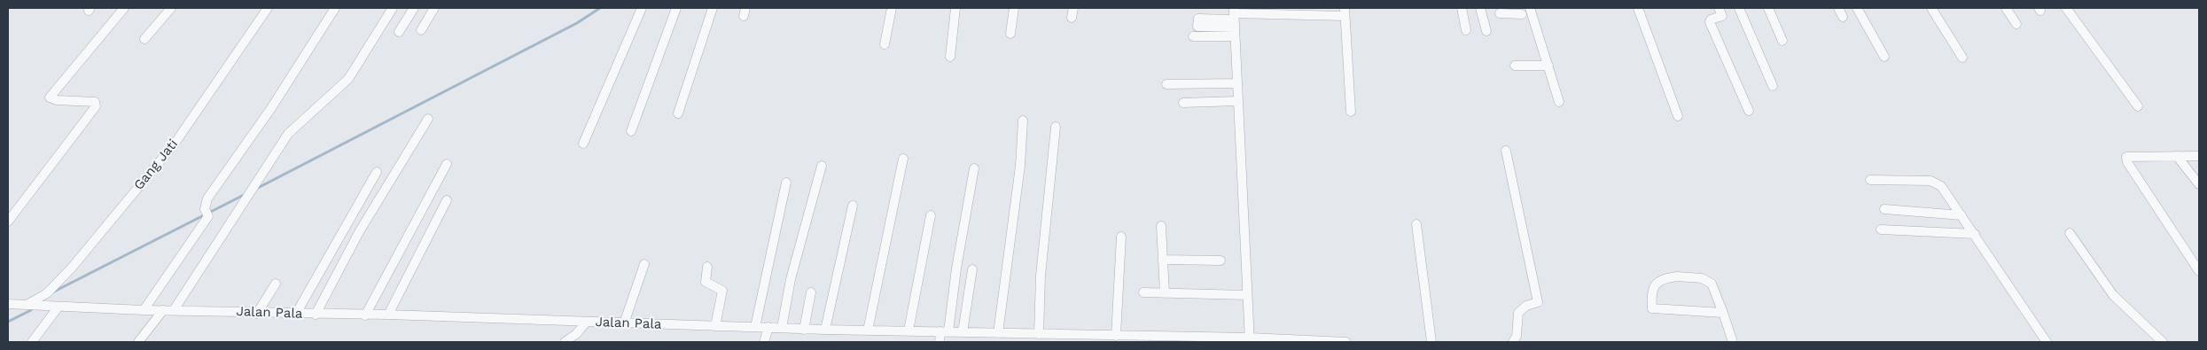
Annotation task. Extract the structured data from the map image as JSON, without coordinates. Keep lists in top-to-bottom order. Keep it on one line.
{"streets":{"street":["Gang Jati","Jalan Pala"]},"crossings":[["Gang Jati","Jalan Pala"]]}
